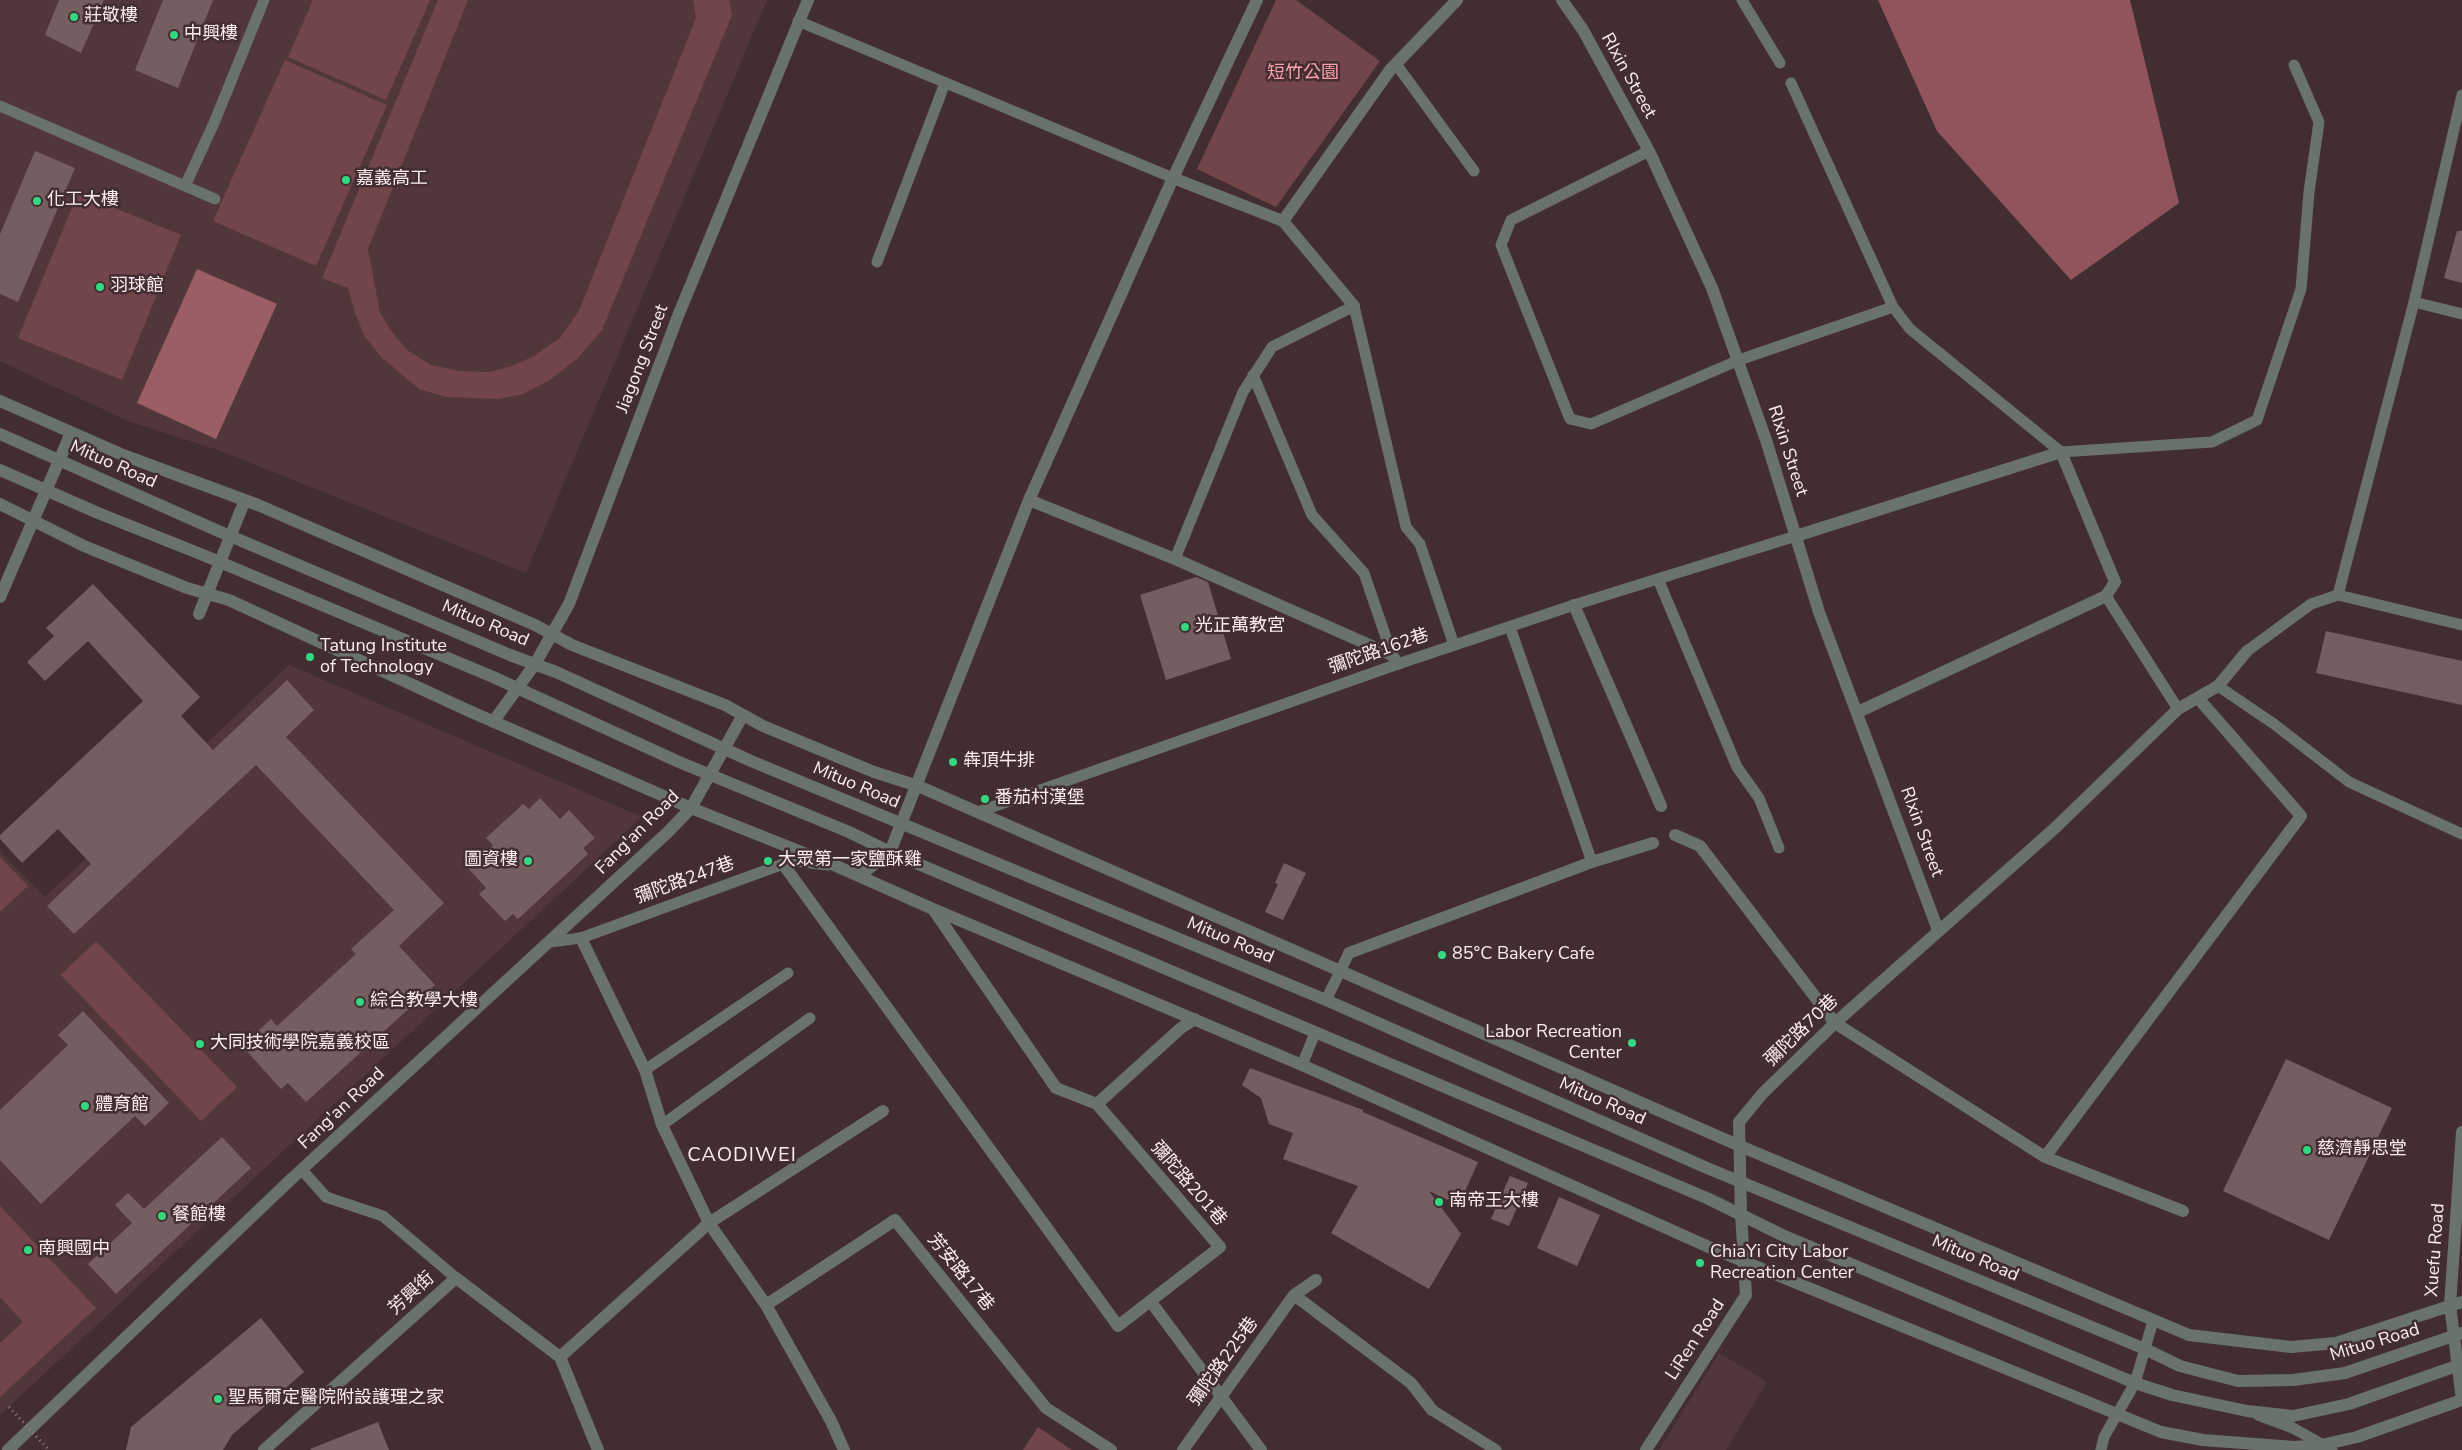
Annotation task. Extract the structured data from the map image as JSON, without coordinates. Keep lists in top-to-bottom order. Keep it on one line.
{"streets":{"street":["RIxin Street","Jiagong Street","Mituo Road","Fang'an Road","彌陀路70巷","彌陀路201巷","Xuefu Road","芳安路17巷","芳興街","LiRen Road","彌陀路225巷"],"lane":["彌陀路162巷","彌陀路247巷"]},"crossings":[["RIxin Street","彌陀路162巷"],["RIxin Street","彌陀路70巷"],["Jiagong Street","Mituo Road"],["Mituo Road","彌陀路162巷"],["Mituo Road","Fang'an Road"],["Mituo Road","彌陀路70巷"],["Mituo Road","Xuefu Road"],["Mituo Road","LiRen Road"],["Fang'an Road","彌陀路247巷"],["彌陀路70巷","LiRen Road"]],"districts":["CAODIWEI"],"parks":["短竹公園"],"places":["莊敬樓","中興樓","嘉義高工","化工大樓","羽球館","光正萬教宮","Tatung Institute of Technology","犇頂牛排","番茄村漢堡","圖資樓","大眾第一家鹽酥雞","85°C Bakery Cafe","綜合教學大樓","Labor Recreation Center","大同技術學院嘉義校區","體育館","慈濟靜思堂","南帝王大樓","餐館樓","南興國中","ChiaYi City Labor Recreation Center","聖馬爾定醫院附設護理之家"]}
